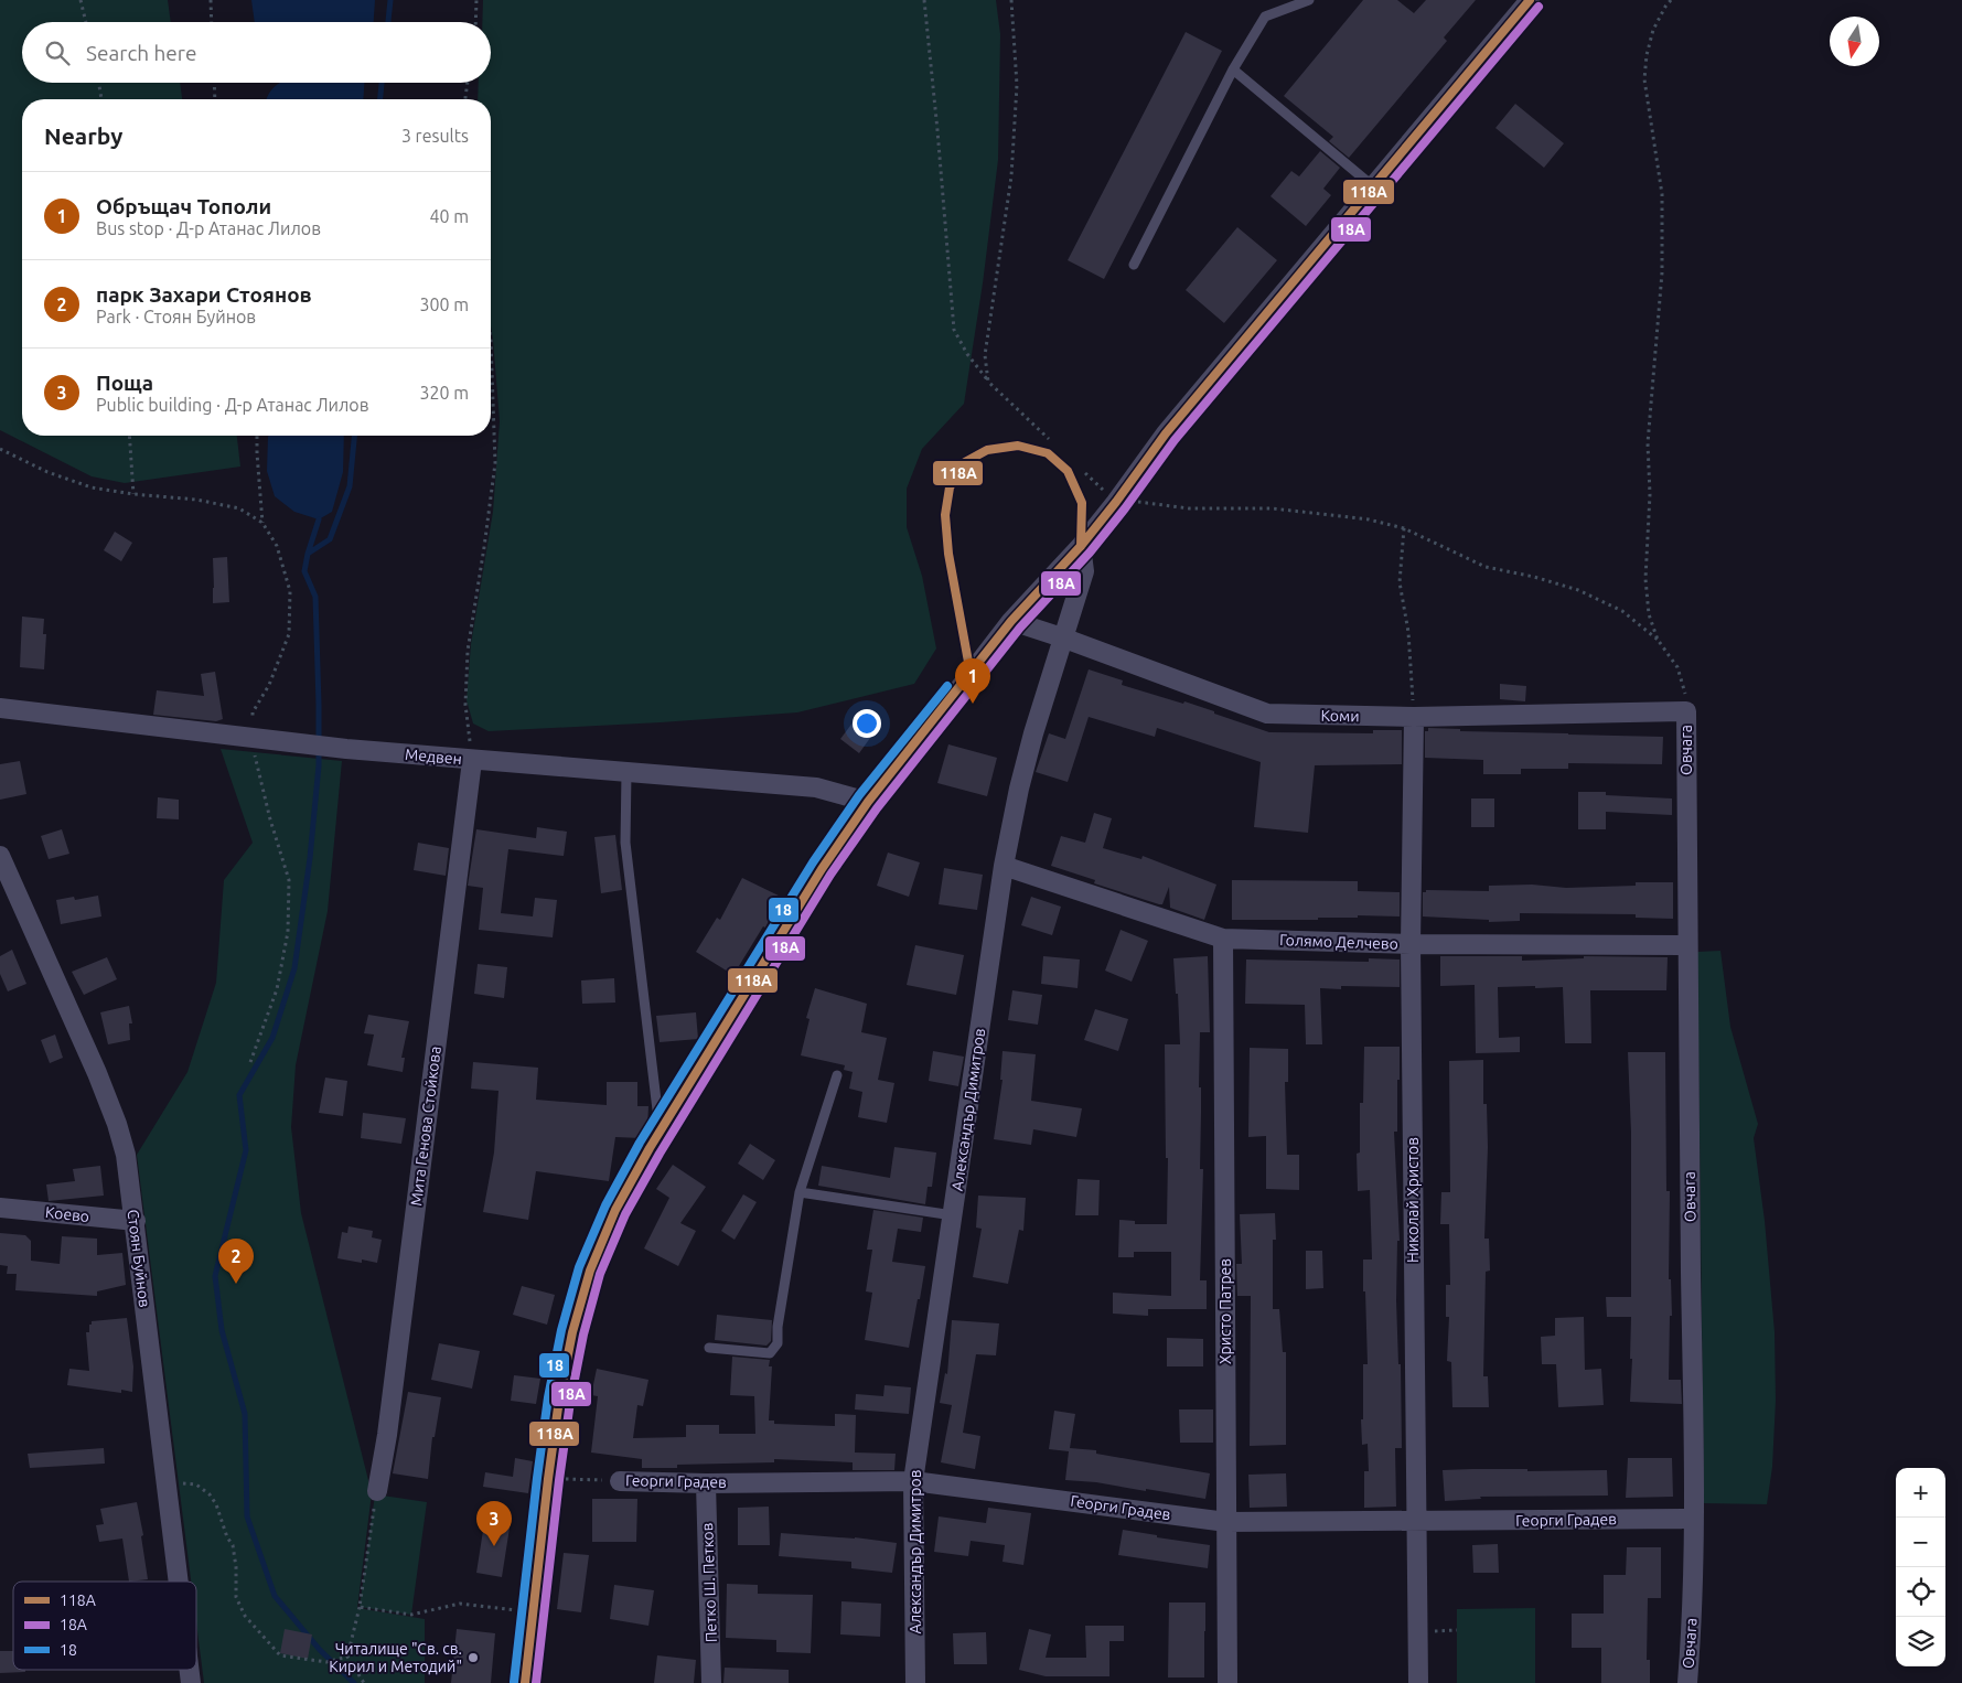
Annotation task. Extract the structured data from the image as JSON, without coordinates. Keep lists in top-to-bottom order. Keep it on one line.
{"streets":{"street":["Коми","Овчага","Медвен","Голямо Делчево","Александър Димитров","Мита Генова Стойкова","Николай Христов","Коево","Стоян Буйнов","Христо Патрев","Георги Градев","Петко Ш. Петков"]},"crossings":[["Коми","Овчага"],["Коми","Александър Димитров"],["Коми","Николай Христов"],["Овчага","Голямо Делчево"],["Овчага","Георги Градев"],["Медвен","Мита Генова Стойкова"],["Голямо Делчево","Александър Димитров"],["Голямо Делчево","Николай Христов"],["Голямо Делчево","Христо Патрев"],["Александър Димитров","Георги Градев"],["Николай Христов","Георги Градев"],["Коево","Стоян Буйнов"],["Христо Патрев","Георги Градев"],["Георги Градев","Петко Ш. Петков"]],"places":["Читалище \"Св. св. Кирил и Методий\""],"lines":["transit line 118А","transit line 18А","transit line 18"],"legend":["118А","18А","18"],"north":"bottom","page":{"search":"Search here","heading":["Nearby","3 results"],"list":[{"mark":"1","name":"Обръщач Тополи","note":"Bus stop · Д-р Атанас Лилов","value":"40 m"},{"mark":"2","name":"парк Захари Стоянов","note":"Park · Стоян Буйнов","value":"300 m"},{"mark":"3","name":"Поща","note":"Public building · Д-р Атанас Лилов","value":"320 m"}],"pins":["1","2","3"],"map_buttons":["+","−"]}}
